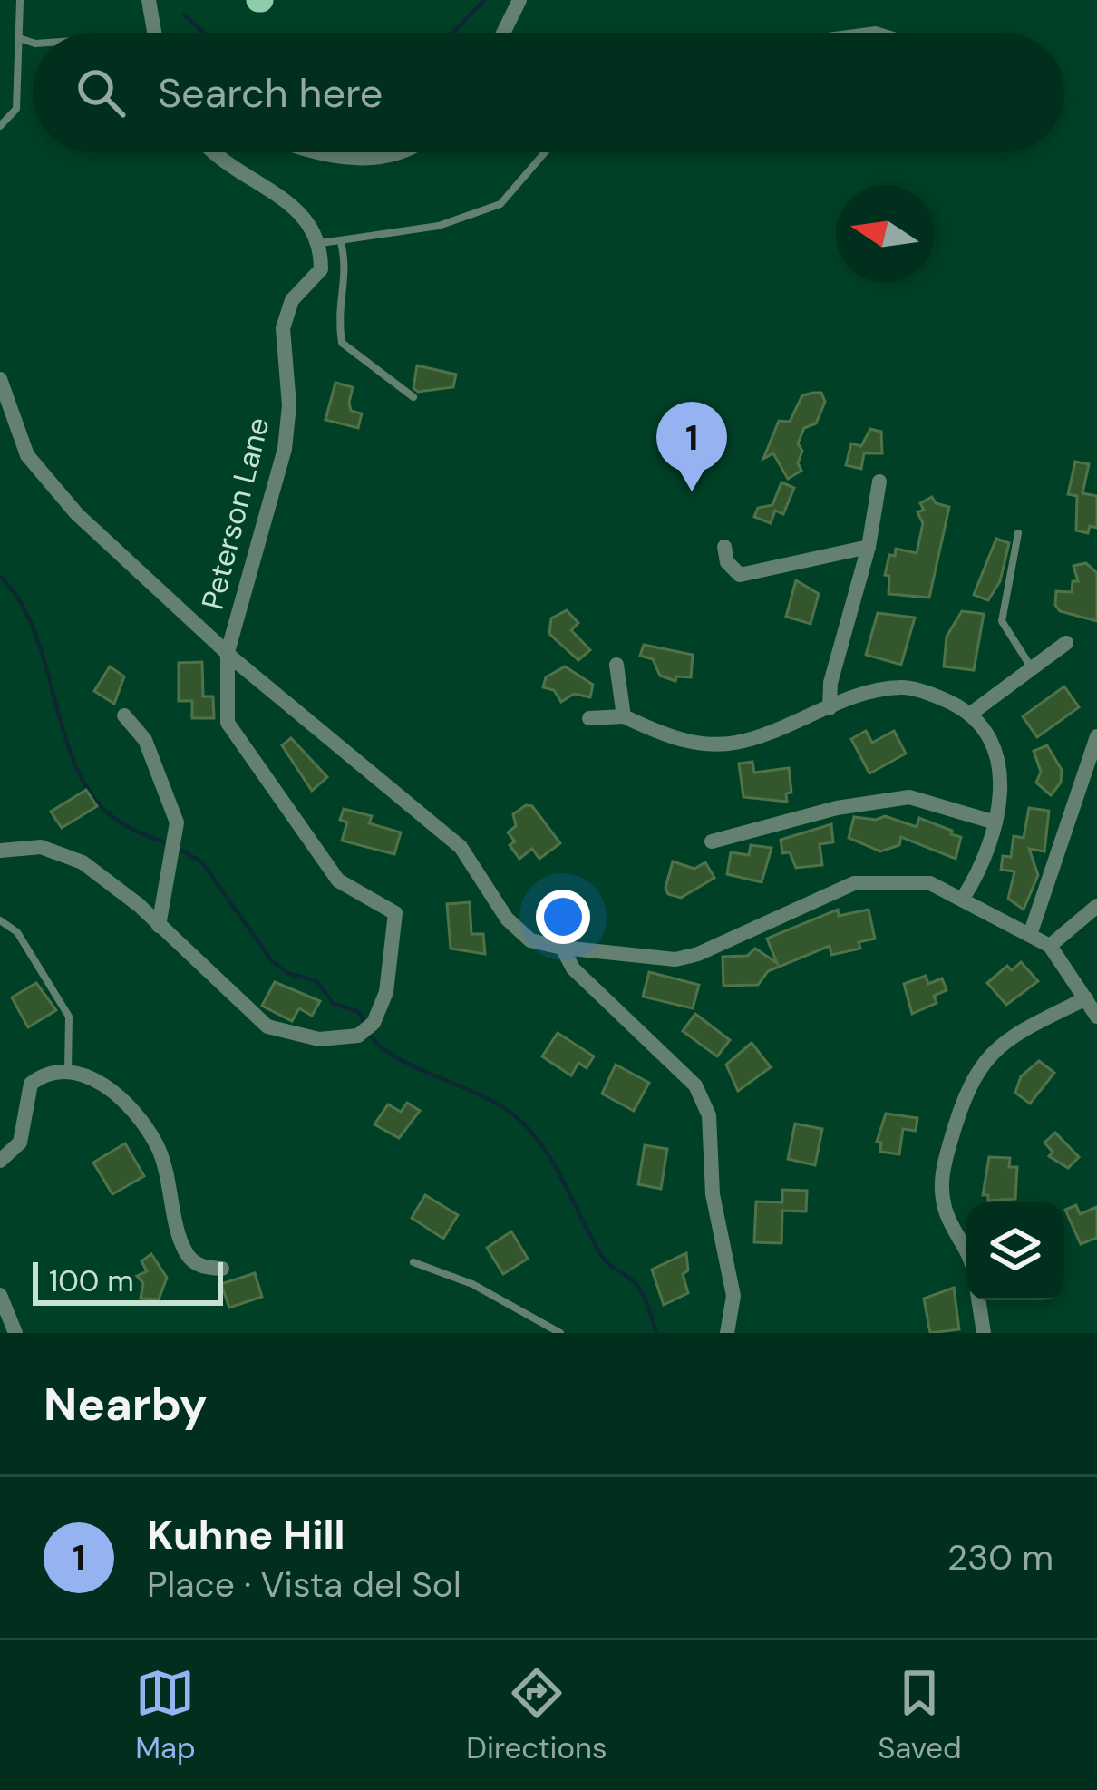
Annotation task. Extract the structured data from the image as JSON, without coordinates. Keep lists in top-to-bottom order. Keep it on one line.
{"streets":{"street":["Peterson Lane"]},"scale_bar":"100 m","north":"left","page":{"search":"Search here","pins":"1","scale":"100 m","heading":"Nearby","list":[{"mark":"1","name":"Kuhne Hill","note":"Place · Vista del Sol","value":"230 m"}],"nav":["Map","Directions","Saved"]}}
